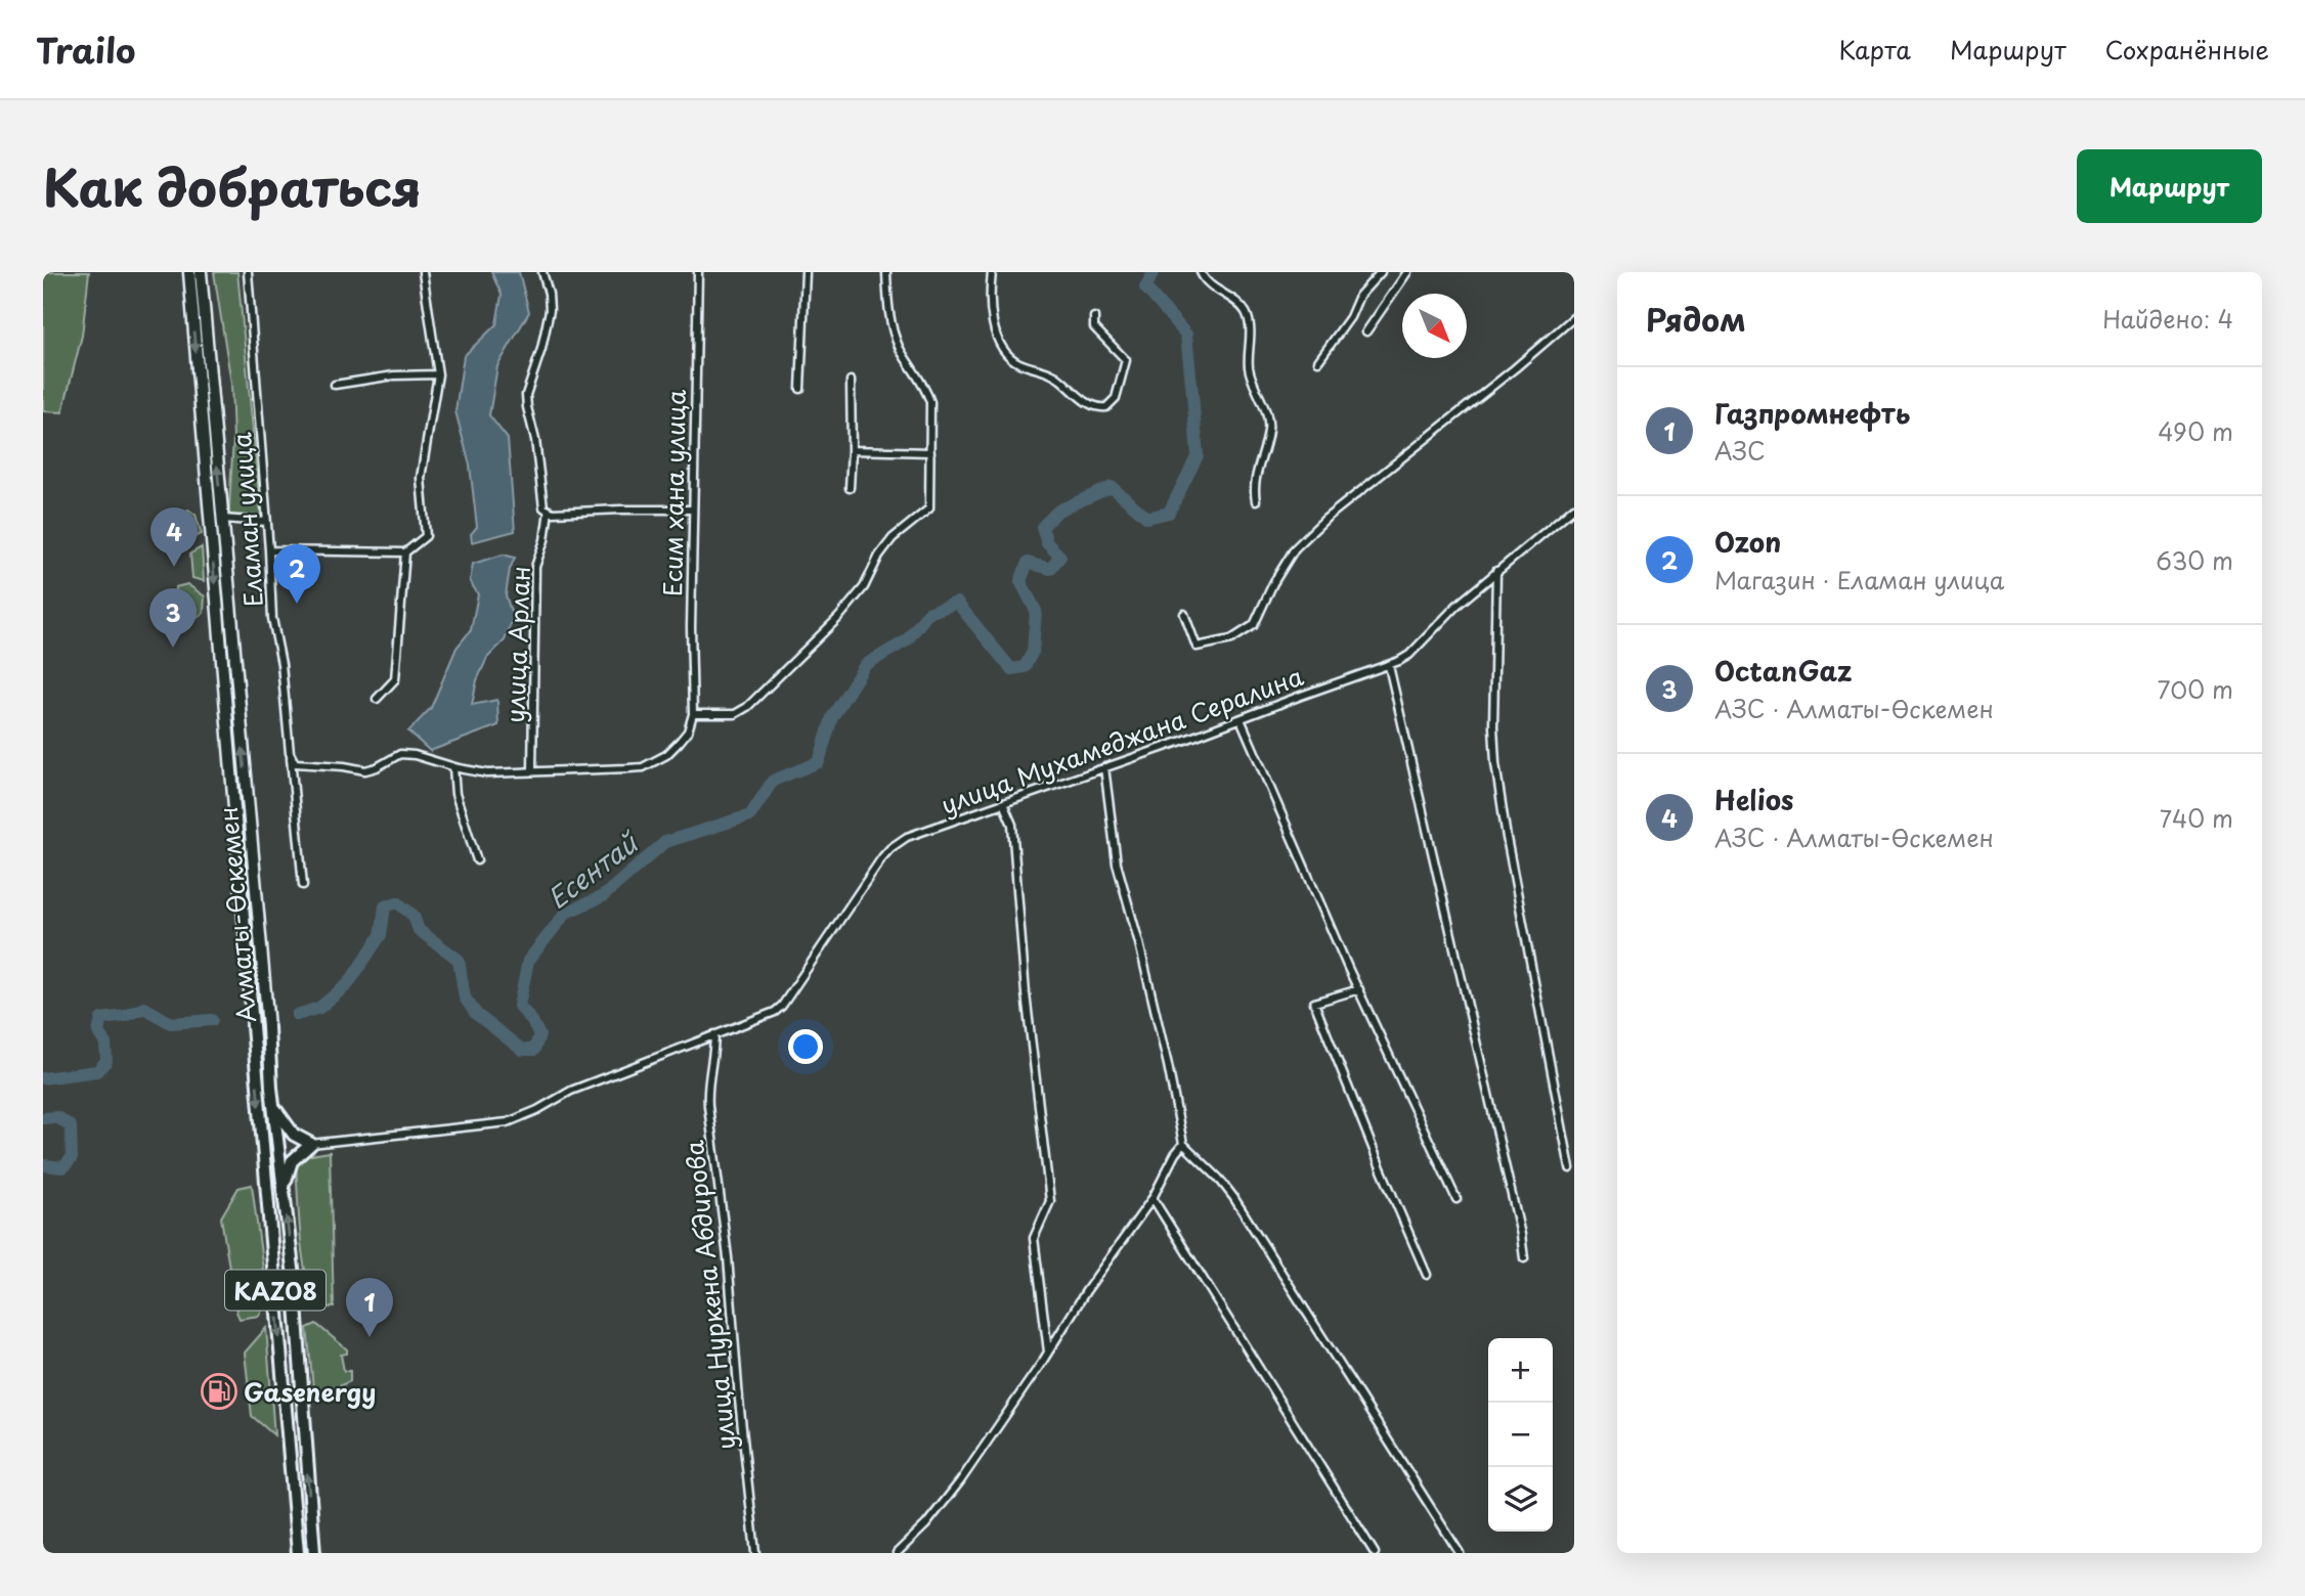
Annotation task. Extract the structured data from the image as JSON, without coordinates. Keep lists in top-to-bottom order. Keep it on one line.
{"streets":{"highway":["Алматы-Өскемен","KAZ08"],"street":["Есим хана улица","Еламан улица","улица Арлан","улица Мухамеджана Сералина","улица Нуркена Абдирова"]},"crossings":[["улица Мухамеджана Сералина","улица Нуркена Абдирова"]],"water":["Есентай"],"places":{"fuel station":["Gasenergy"]},"north":"bottom right","page":{"header":"Trailo","nav":["Карта","Маршрут","Сохранённые"],"title":"Как добраться","buttons":"Маршрут","heading":["Рядом","Найдено: 4"],"list":[{"mark":"1","name":"Газпромнефть","note":"АЗС","value":"490 m"},{"mark":"2","name":"Ozon","note":"Магазин · Еламан улица","value":"630 m"},{"mark":"3","name":"OctanGaz","note":"АЗС · Алматы-Өскемен","value":"700 m"},{"mark":"4","name":"Helios","note":"АЗС · Алматы-Өскемен","value":"740 m"}],"pins":["4","2","3","1"],"map_buttons":["+","−"]}}
